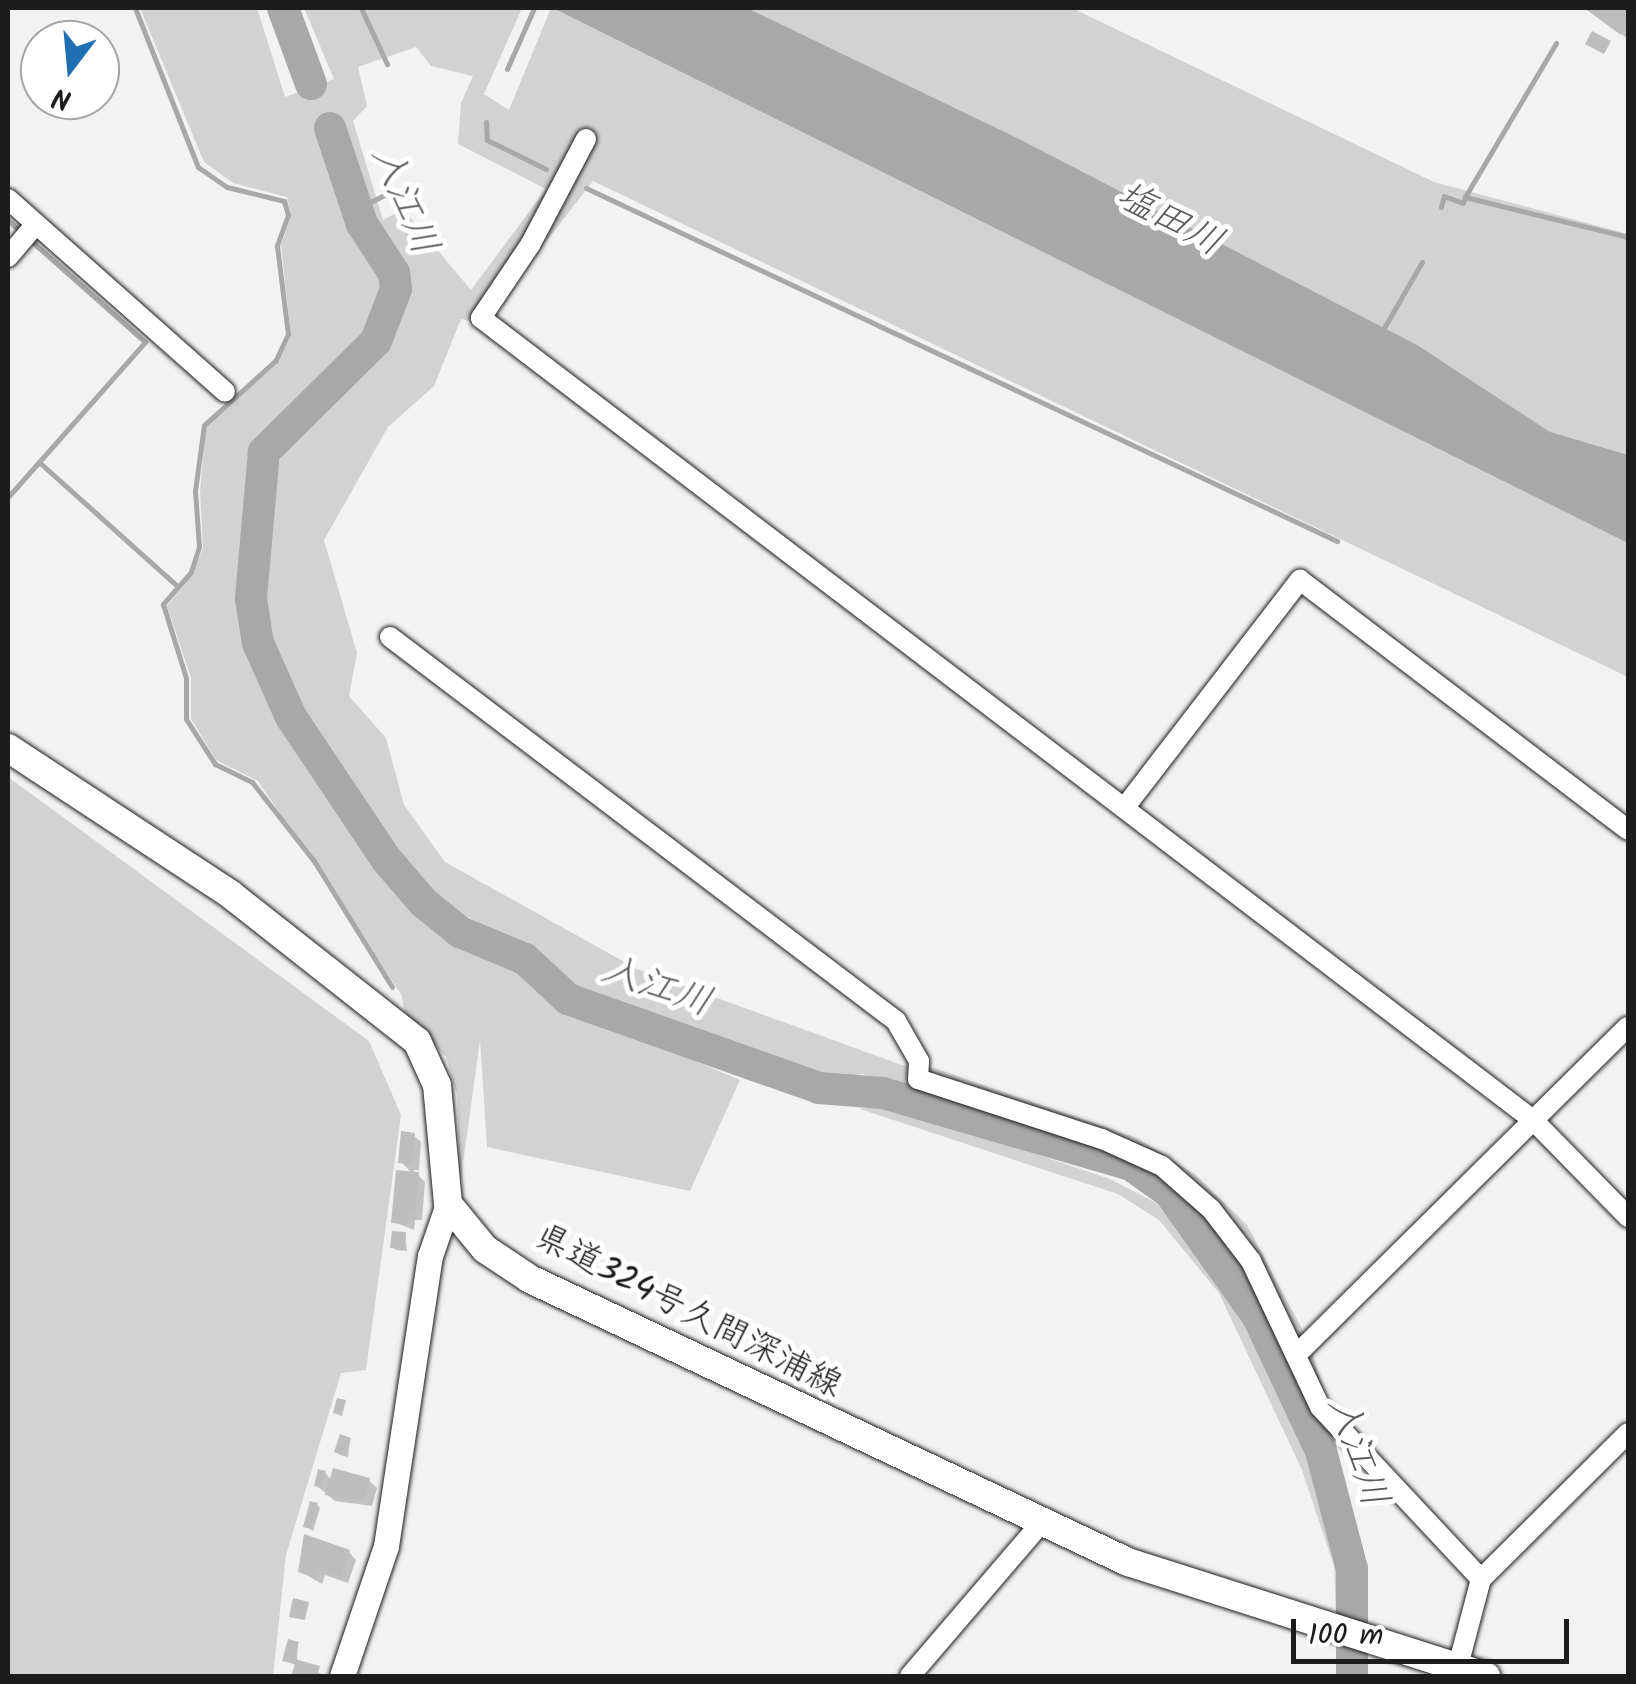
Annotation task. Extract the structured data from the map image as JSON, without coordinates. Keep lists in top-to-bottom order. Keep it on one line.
{"streets":{"main road":["県道324号久間深浦線"]},"water":["入江川","塩田川"],"scale_bar":"100 m","north":"bottom"}
